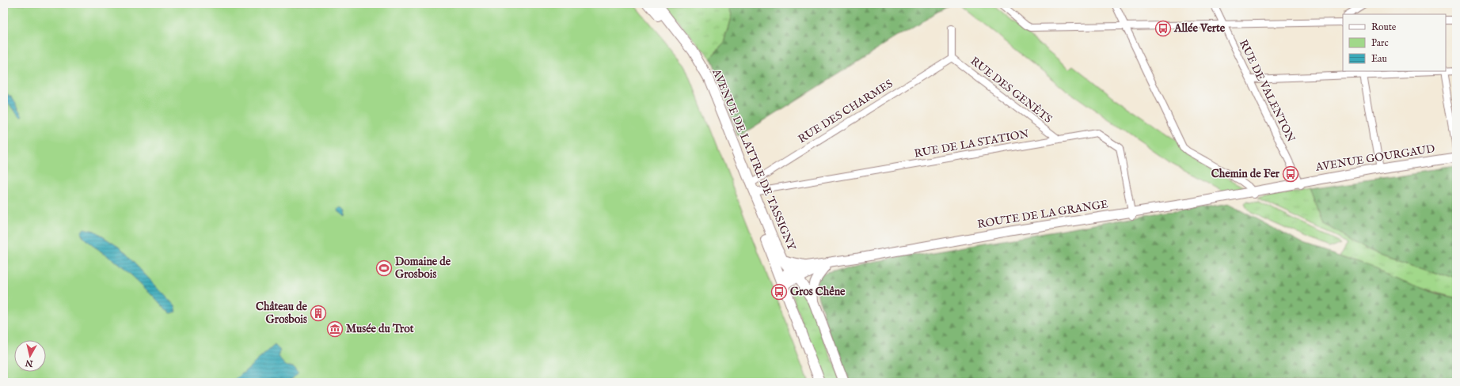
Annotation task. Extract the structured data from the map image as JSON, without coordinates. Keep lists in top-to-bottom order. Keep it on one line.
{"streets":{"main road":["AVENUE GOURGAUD","AVENUE DE LATTRE DE TASSIGNY","ROUTE DE LA GRANGE"],"street":["RUE DES GENÊTS","RUE DE VALENTON","RUE DES CHARMES","RUE DE LA STATION"]},"crossings":[["RUE DES GENÊTS","RUE DES CHARMES"],["RUE DES GENÊTS","RUE DE LA STATION"],["RUE DE VALENTON","AVENUE GOURGAUD"],["RUE DE VALENTON","ROUTE DE LA GRANGE"],["RUE DES CHARMES","RUE DE LA STATION"],["RUE DES CHARMES","AVENUE DE LATTRE DE TASSIGNY"],["RUE DE LA STATION","AVENUE DE LATTRE DE TASSIGNY"],["RUE DE LA STATION","ROUTE DE LA GRANGE"],["AVENUE GOURGAUD","ROUTE DE LA GRANGE"],["AVENUE DE LATTRE DE TASSIGNY","ROUTE DE LA GRANGE"]],"places":{"bus stop":["Allée Verte","Chemin de Fer","Gros Chêne"],"sports":["Domaine de Grosbois"],"building":["Château de Grosbois"],"museum":["Musée du Trot"]},"legend":["Route","Parc","Eau"],"north":"bottom"}
